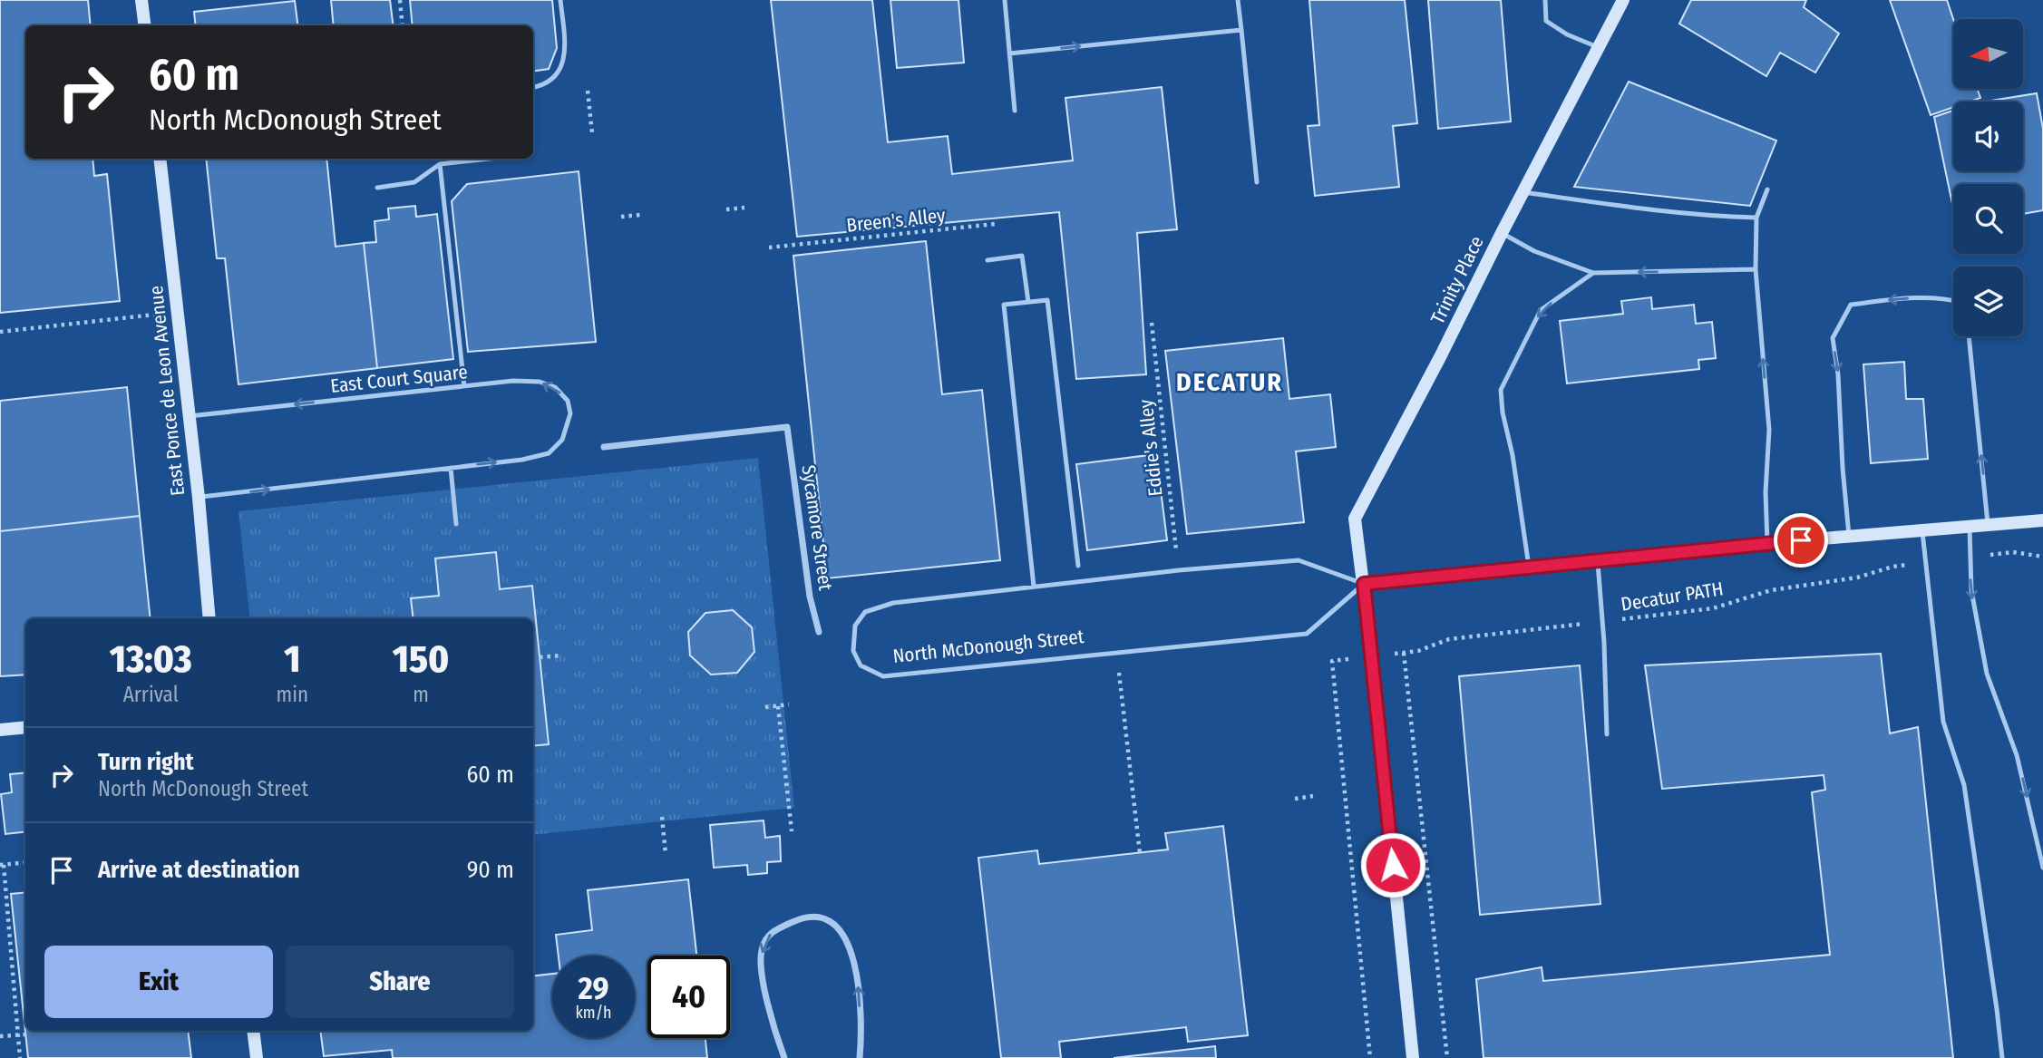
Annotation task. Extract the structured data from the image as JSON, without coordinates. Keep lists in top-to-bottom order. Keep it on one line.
{"streets":{"street":["Trinity Place","East Ponce de Leon Avenue","Sycamore Street","North McDonough Street"],"lane":["East Court Square"],"path":["Breen's Alley","Eddie's Alley","Decatur PATH"]},"crossings":[["Trinity Place","North McDonough Street"],["East Court Square","East Ponce de Leon Avenue"],["Eddie's Alley","North McDonough Street"]],"districts":["DECATUR"],"north":"left","page":{"turn":["60 m","North McDonough Street"],"eta":["13:03","Arrival","1","min","150","m"],"list":[{"name":"Turn right","note":"North McDonough Street","value":"60 m"},{"name":"Arrive at destination","value":"90 m"}],"buttons":["Exit","Share"],"speed":"29 km/h","limit":"40"}}
